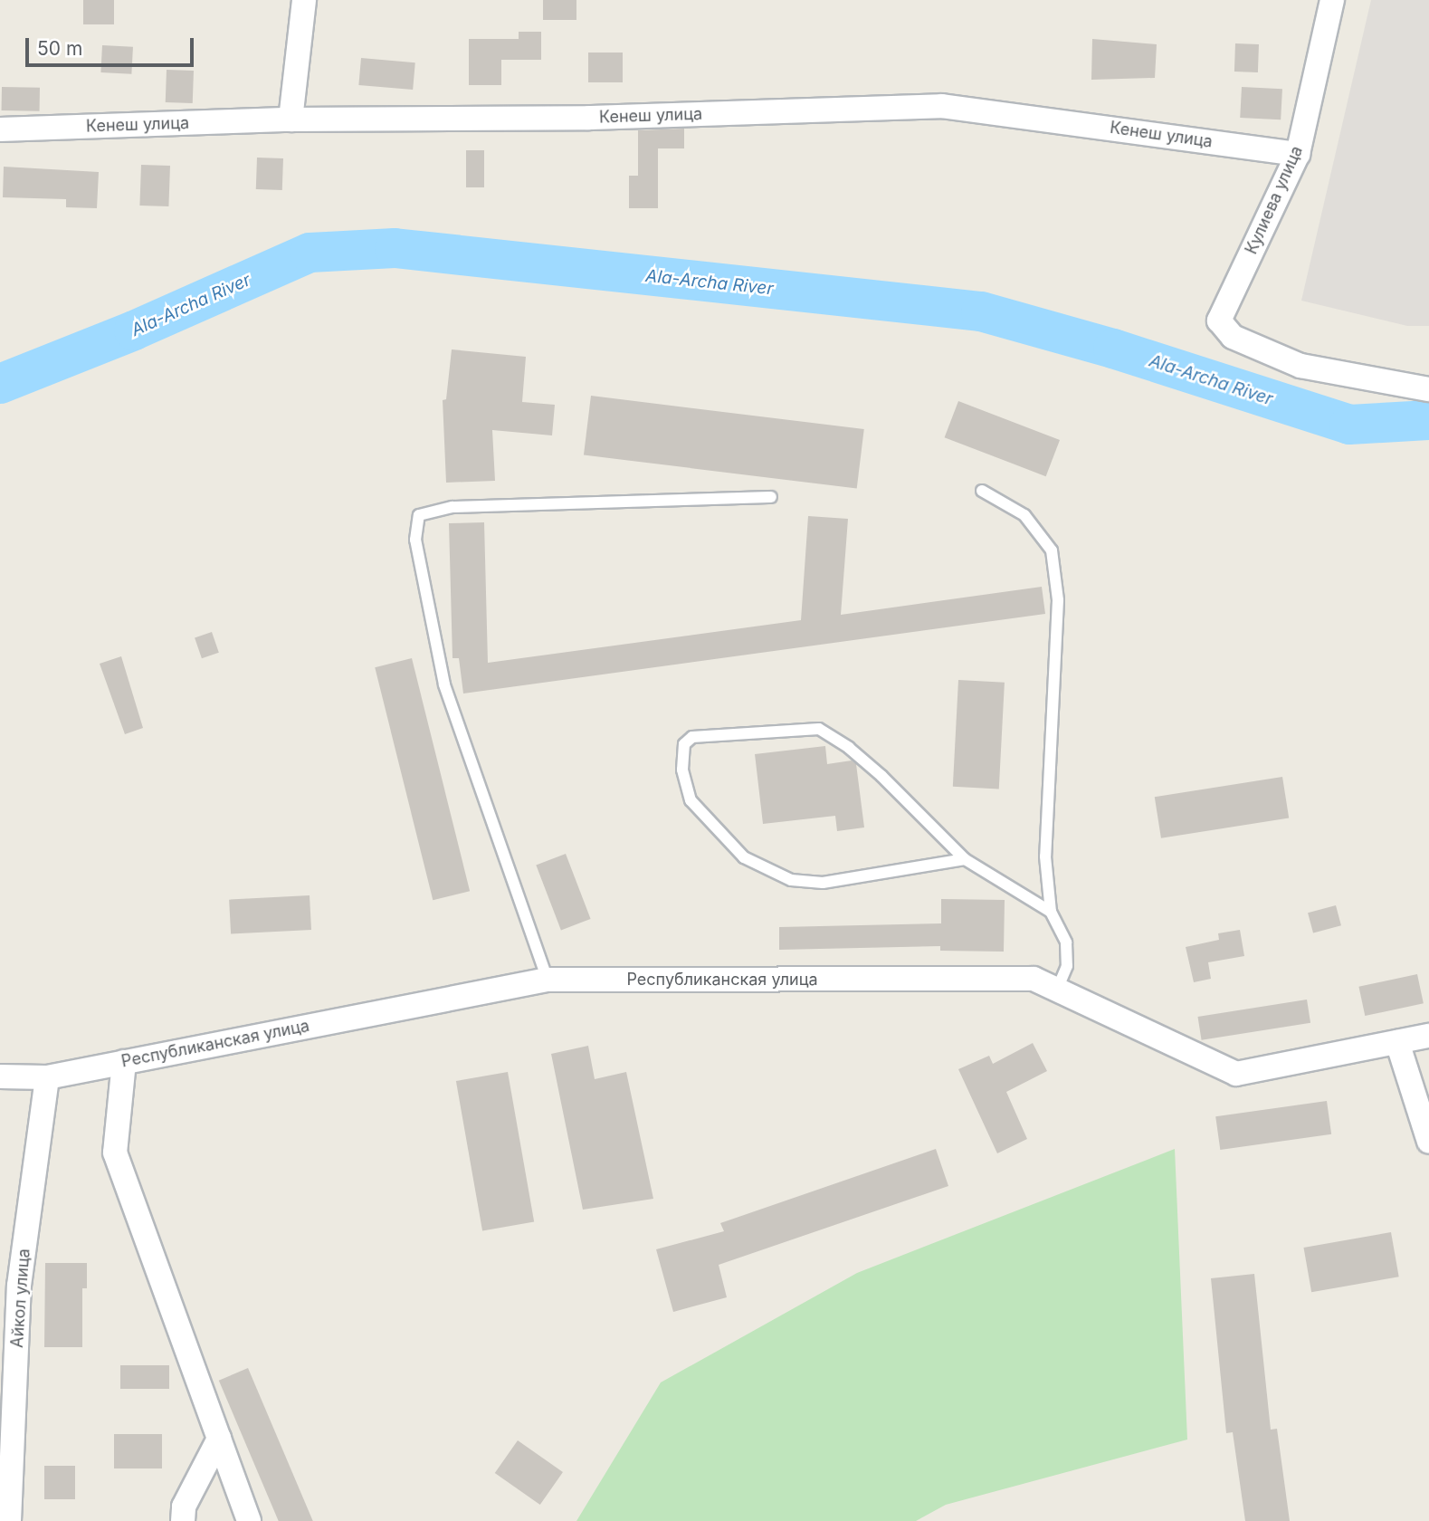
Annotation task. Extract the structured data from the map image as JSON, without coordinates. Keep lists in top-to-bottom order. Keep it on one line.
{"streets":{"street":["Кенеш улица","Кулиева улица","Республиканская улица","Айкол улица"]},"crossings":[["Кенеш улица","Кулиева улица"],["Республиканская улица","Айкол улица"]],"water":["Ala-Archa River"],"scale_bar":"50 m"}
